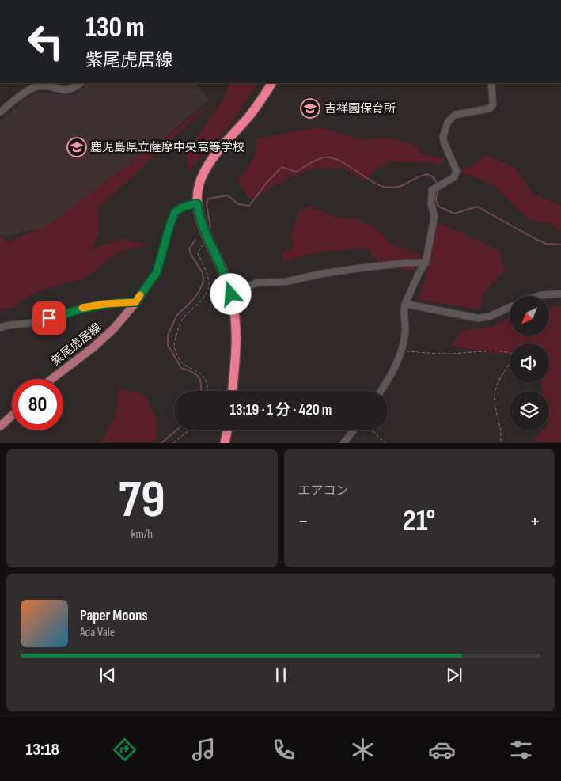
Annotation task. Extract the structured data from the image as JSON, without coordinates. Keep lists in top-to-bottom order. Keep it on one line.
{"streets":{"main road":["紫尾虎居線"]},"places":{"school or university":["吉祥園保育所","鹿児島県立薩摩中央高等学校"]},"north":"bottom left","page":{"turn":["130 m","紫尾虎居線"],"limit":"80","trip":"13:19 · 1 分 · 420 m","tile":[["79","km/h"],"エアコン"],"heat":["−","21°","+"],"song":["Paper Moons","Ada Vale"],"tabs":"13:18"}}
